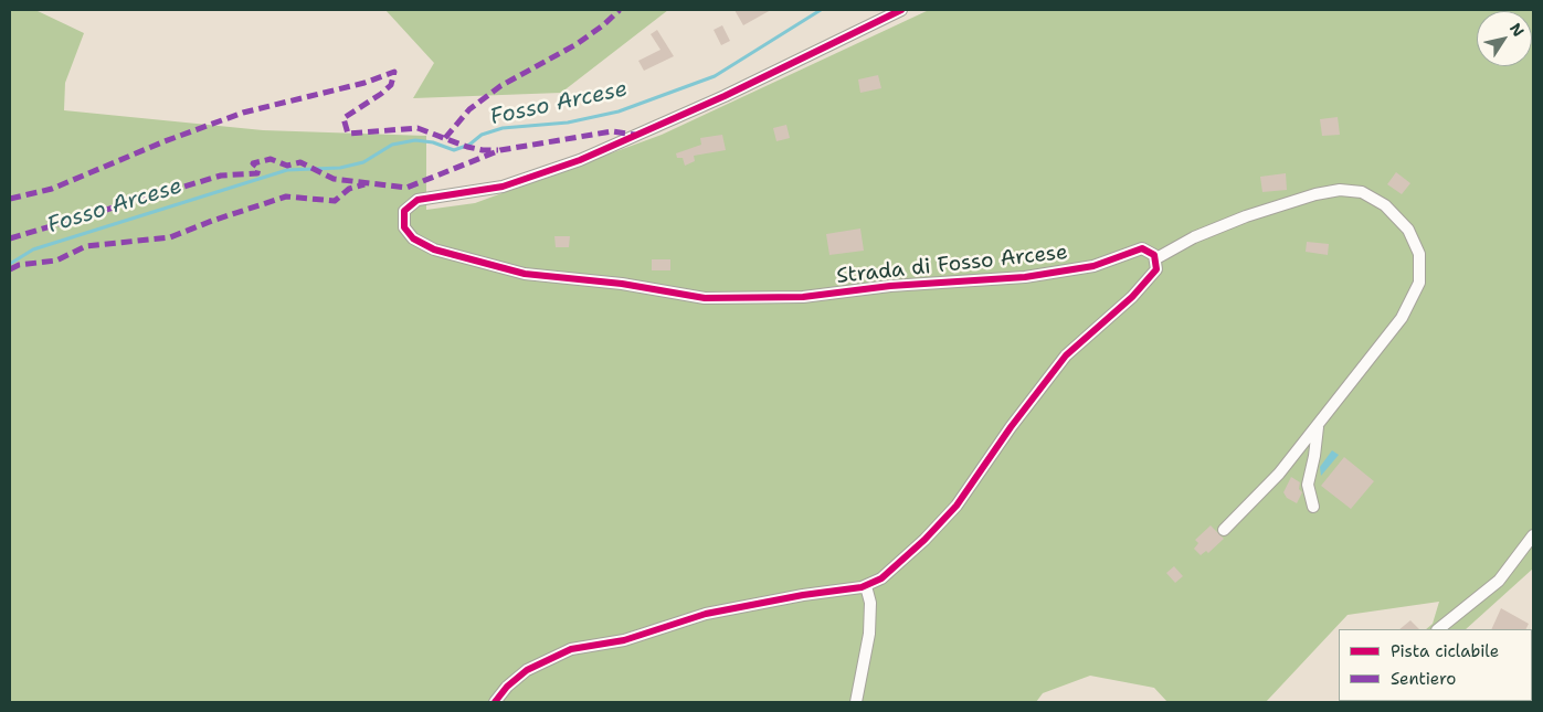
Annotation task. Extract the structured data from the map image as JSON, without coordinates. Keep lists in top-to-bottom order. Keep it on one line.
{"streets":{"street":["Strada di Fosso Arcese"]},"water":["Fosso Arcese"],"legend":["Pista ciclabile","Sentiero"],"north":"top right"}
